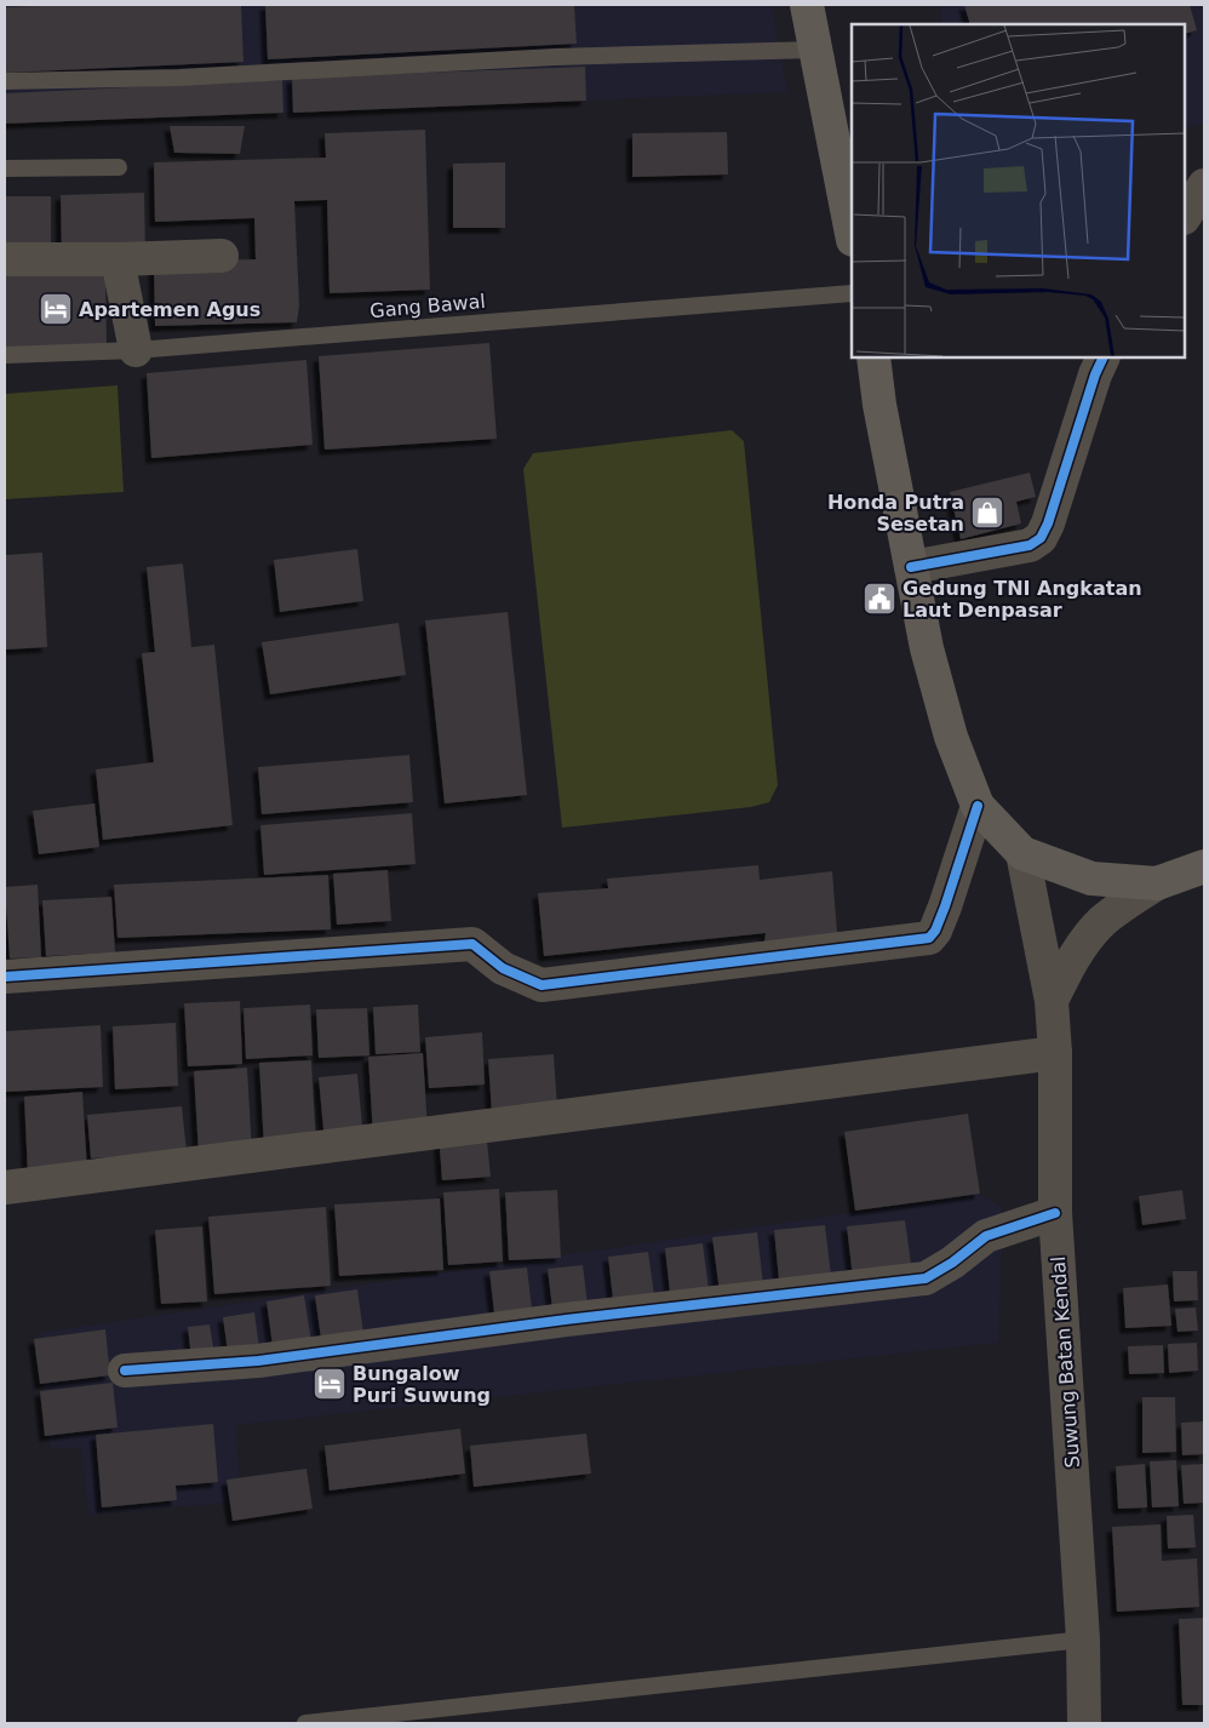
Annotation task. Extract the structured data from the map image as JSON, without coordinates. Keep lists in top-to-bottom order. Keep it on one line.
{"streets":{"street":["Suwung Batan Kendal"],"lane":["Gang Bawal"]},"places":{"hotel":["Apartemen Agus","Bungalow Puri Suwung"],"shop":["Honda Putra Sesetan"],"public building":["Gedung TNI Angkatan Laut Denpasar"]}}
